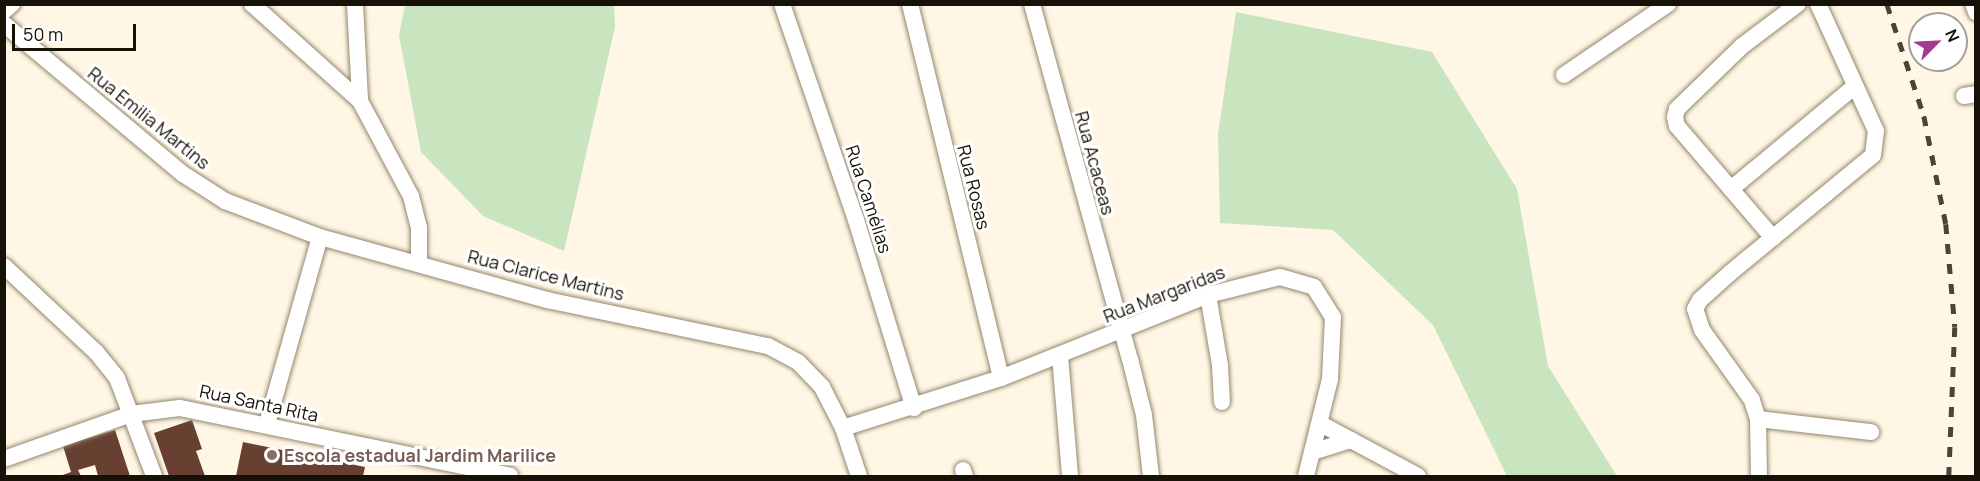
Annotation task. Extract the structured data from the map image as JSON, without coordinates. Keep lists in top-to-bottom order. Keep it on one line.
{"streets":{"street":["Rua Emilia Martins","Rua Acaceas","Rua Rosas","Rua Camélias","Rua Clarice Martins","Rua Margaridas","Rua Santa Rita"]},"crossings":[["Rua Emilia Martins","Rua Clarice Martins"],["Rua Acaceas","Rua Margaridas"],["Rua Rosas","Rua Margaridas"],["Rua Camélias","Rua Margaridas"],["Rua Clarice Martins","Rua Margaridas"]],"places":["Escola estadual Jardim Marilice"],"scale_bar":"50 m","north":"top right"}
